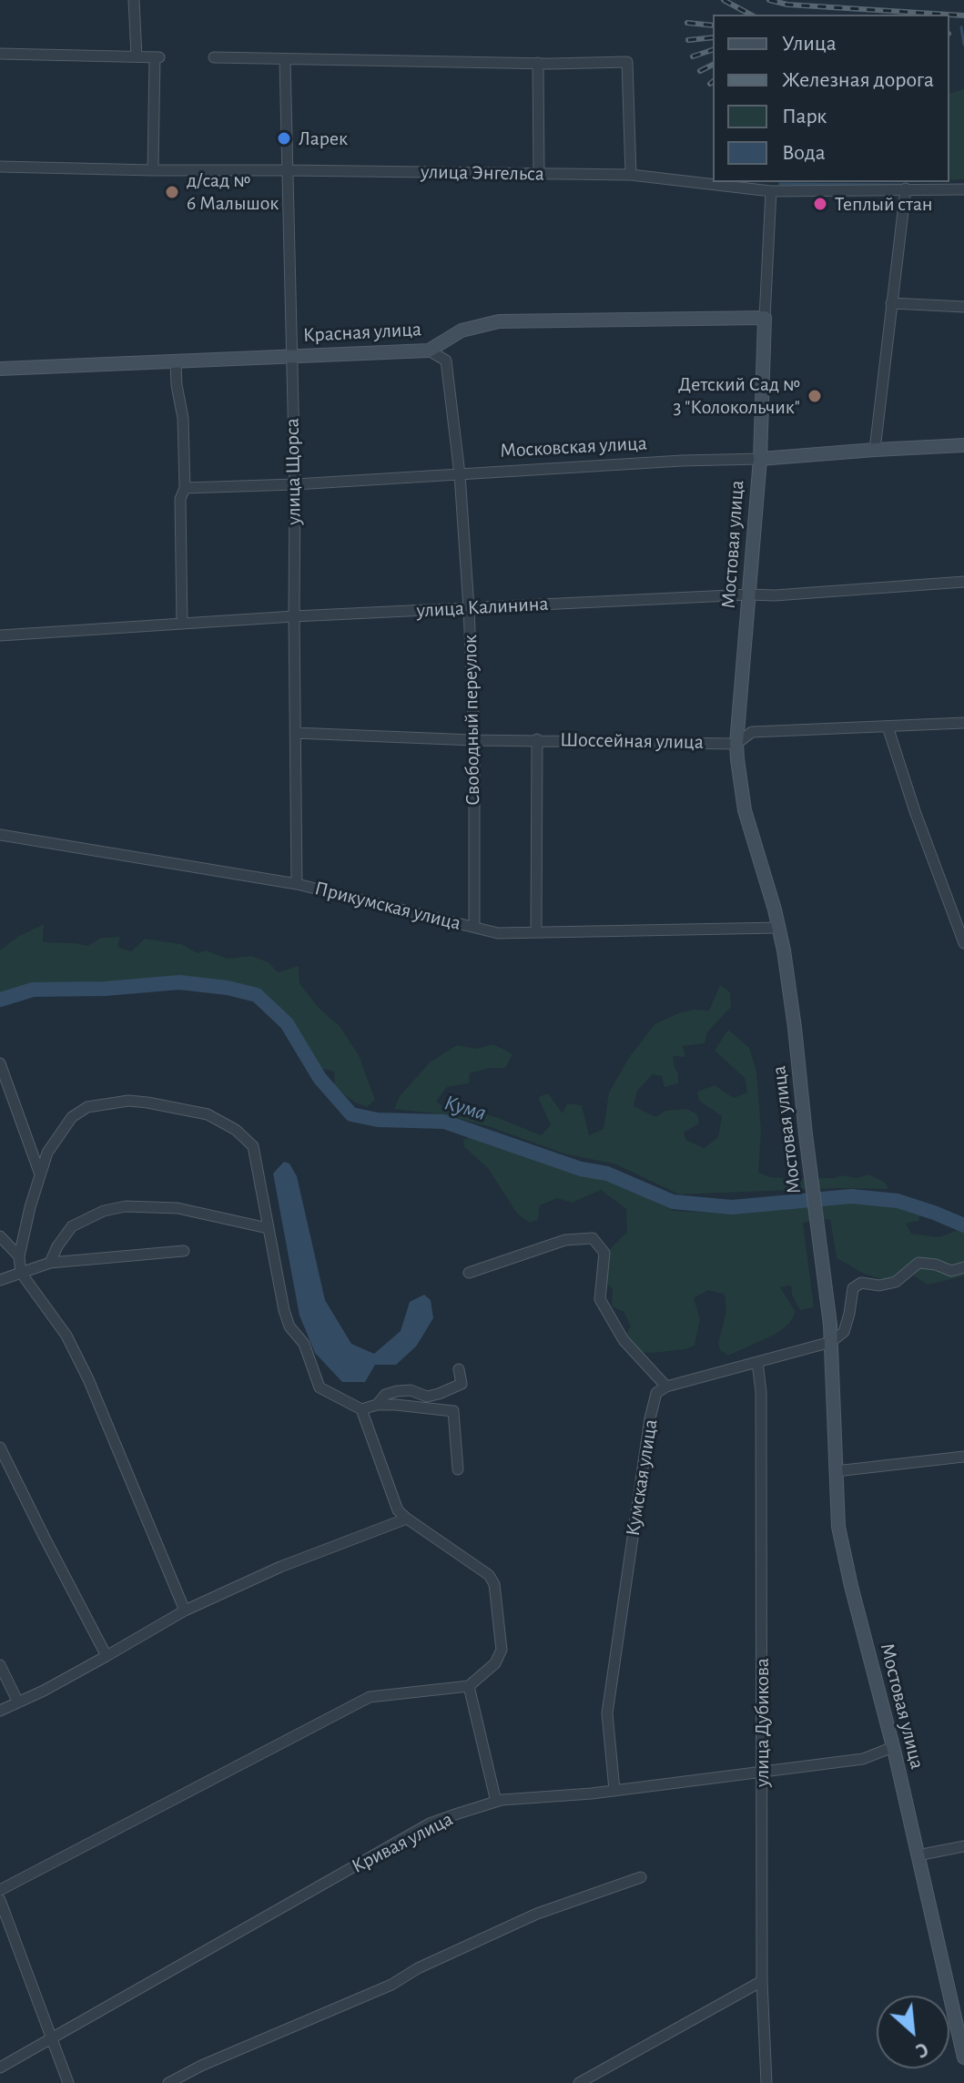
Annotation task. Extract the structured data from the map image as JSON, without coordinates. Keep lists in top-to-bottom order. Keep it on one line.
{"streets":{"main road":["Красная улица","Московская улица","Мостовая улица"],"street":["улица Энгельса","улица Щорса","улица Калинина","Свободный переулок","Шоссейная улица","Прикумская улица","Кумская улица","улица Дубикова","Кривая улица"]},"crossings":[["улица Энгельса","улица Щорса"],["улица Энгельса","Мостовая улица"],["Красная улица","улица Щорса"],["Красная улица","Мостовая улица"],["Красная улица","Свободный переулок"],["Московская улица","улица Щорса"],["Московская улица","Мостовая улица"],["Московская улица","Свободный переулок"],["улица Щорса","улица Калинина"],["улица Щорса","Шоссейная улица"],["улица Щорса","Прикумская улица"],["Мостовая улица","улица Калинина"],["Мостовая улица","Шоссейная улица"],["Мостовая улица","Прикумская улица"],["Мостовая улица","Кривая улица"],["улица Калинина","Свободный переулок"],["Свободный переулок","Шоссейная улица"],["Свободный переулок","Прикумская улица"],["Кумская улица","Кривая улица"],["улица Дубикова","Кривая улица"]],"water":["Кума"],"places":["Ларек","д/сад № 6 Малышок","Теплый стан","Детский Сад № 3 \"Колокольчик\""],"legend":["Улица","Железная дорога","Парк","Вода"],"north":"bottom right"}
